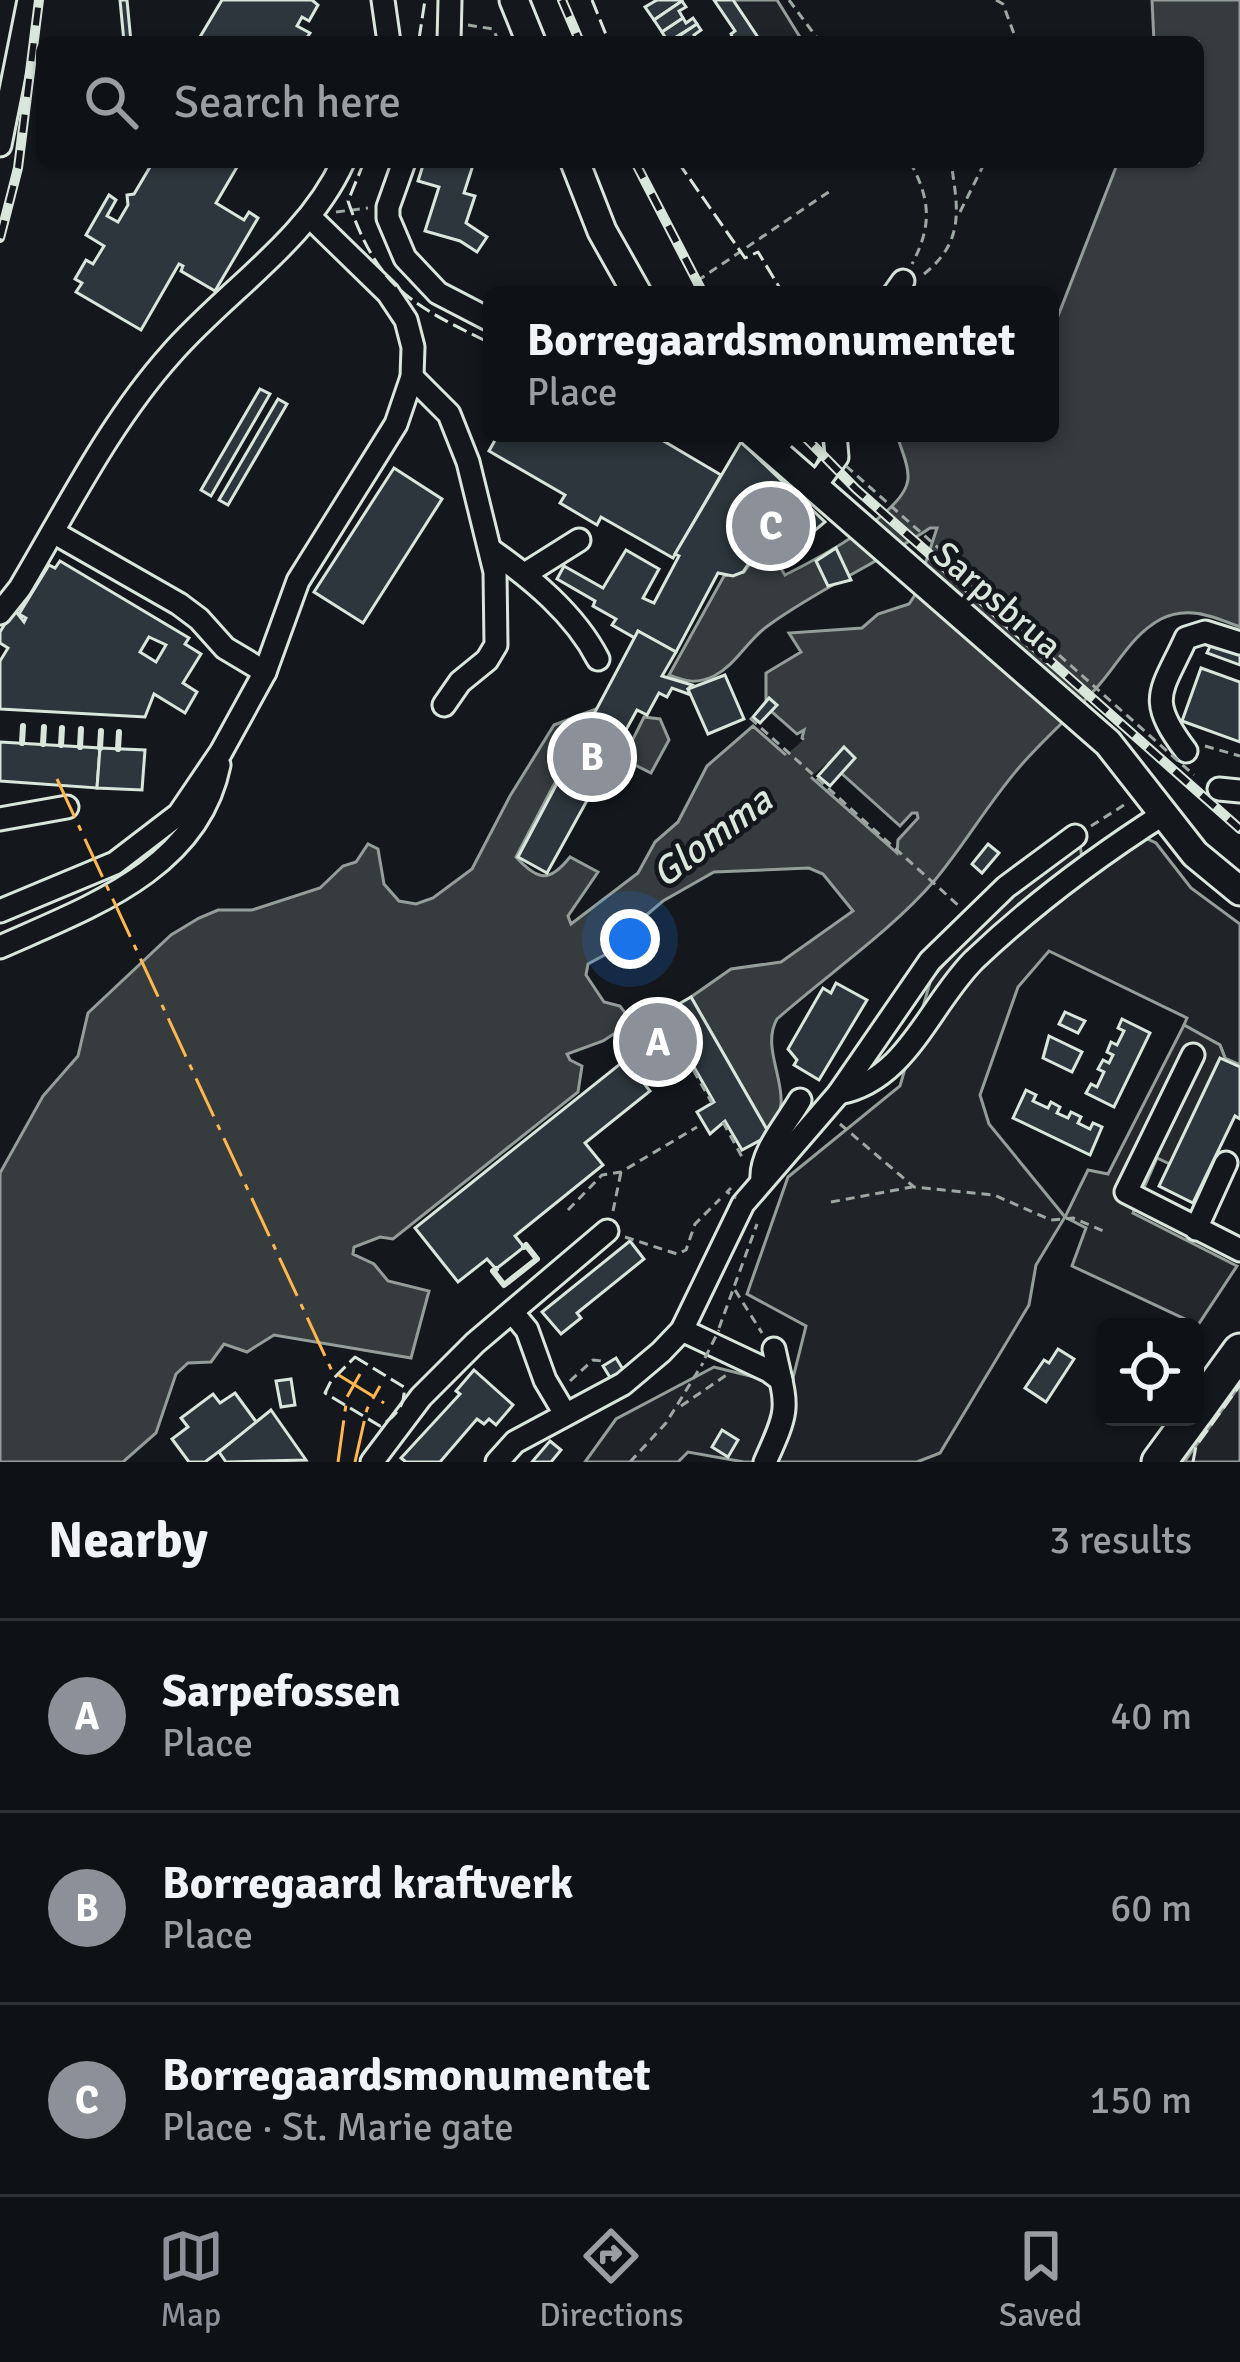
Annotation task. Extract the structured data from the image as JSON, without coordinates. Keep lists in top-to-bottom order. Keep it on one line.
{"streets":{"main road":["Sarpsbrua"]},"water":["Glomma"],"page":{"search":"Search here","popup":["Borregaardsmonumentet","Place"],"pins":["C","B","A"],"heading":["Nearby","3 results"],"list":[{"mark":"A","name":"Sarpefossen","note":"Place","value":"40 m"},{"mark":"B","name":"Borregaard kraftverk","note":"Place","value":"60 m"},{"mark":"C","name":"Borregaardsmonumentet","note":"Place · St. Marie gate","value":"150 m"}],"nav":["Map","Directions","Saved"]}}
